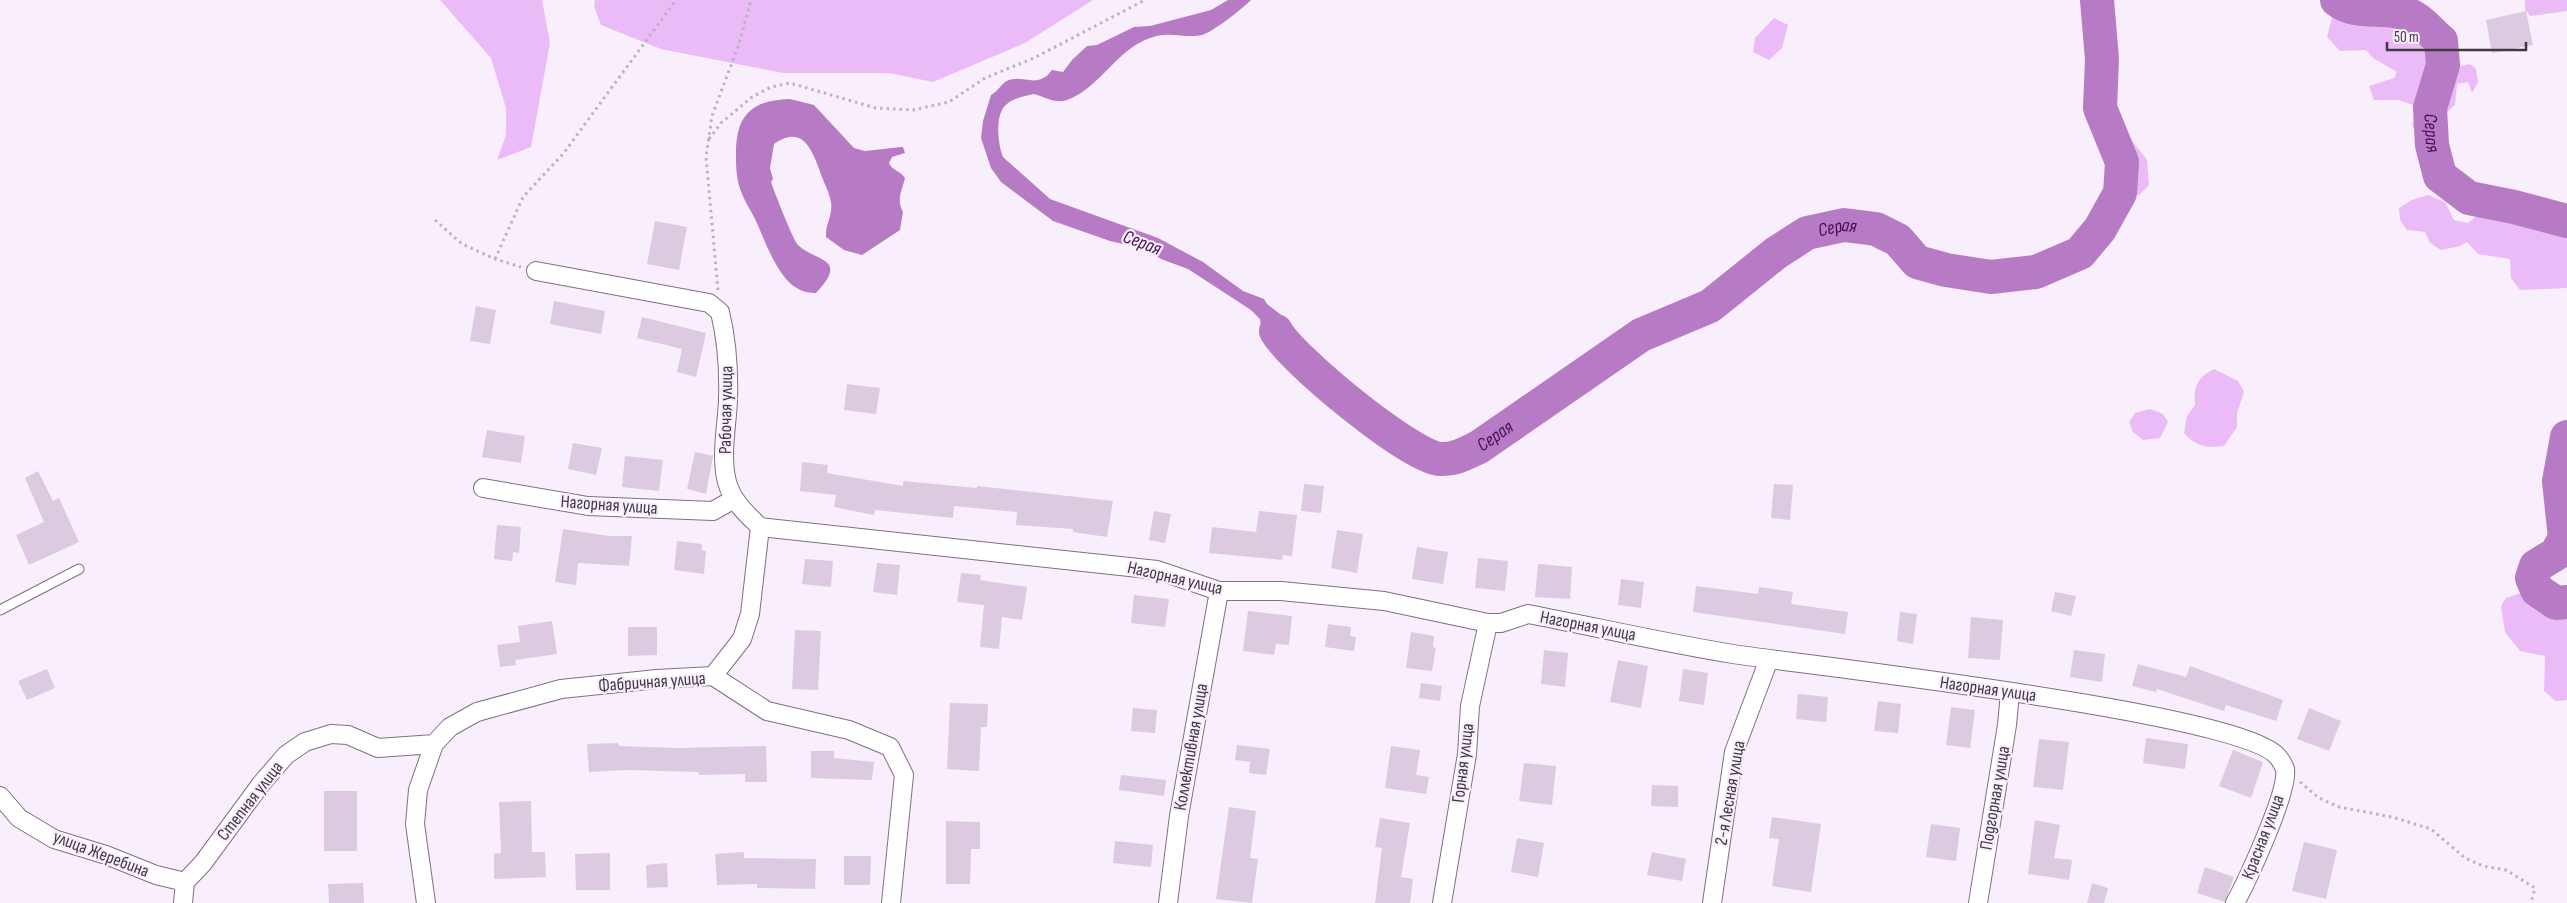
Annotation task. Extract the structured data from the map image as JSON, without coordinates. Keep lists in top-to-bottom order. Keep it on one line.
{"streets":{"street":["Рабочая улица","Нагорная улица","Фабричная улица","Коллективная улица","Горная улица","2-я Лесная улица","Подгорная улица","Степная улица","Красная улица","улица Жеребина"]},"crossings":[["Рабочая улица","Нагорная улица"],["Нагорная улица","Коллективная улица"],["Нагорная улица","Горная улица"],["Нагорная улица","2-я Лесная улица"],["Нагорная улица","Подгорная улица"],["Нагорная улица","Красная улица"],["Фабричная улица","Степная улица"],["Степная улица","улица Жеребина"]],"water":["Серая"],"scale_bar":"50 m"}
